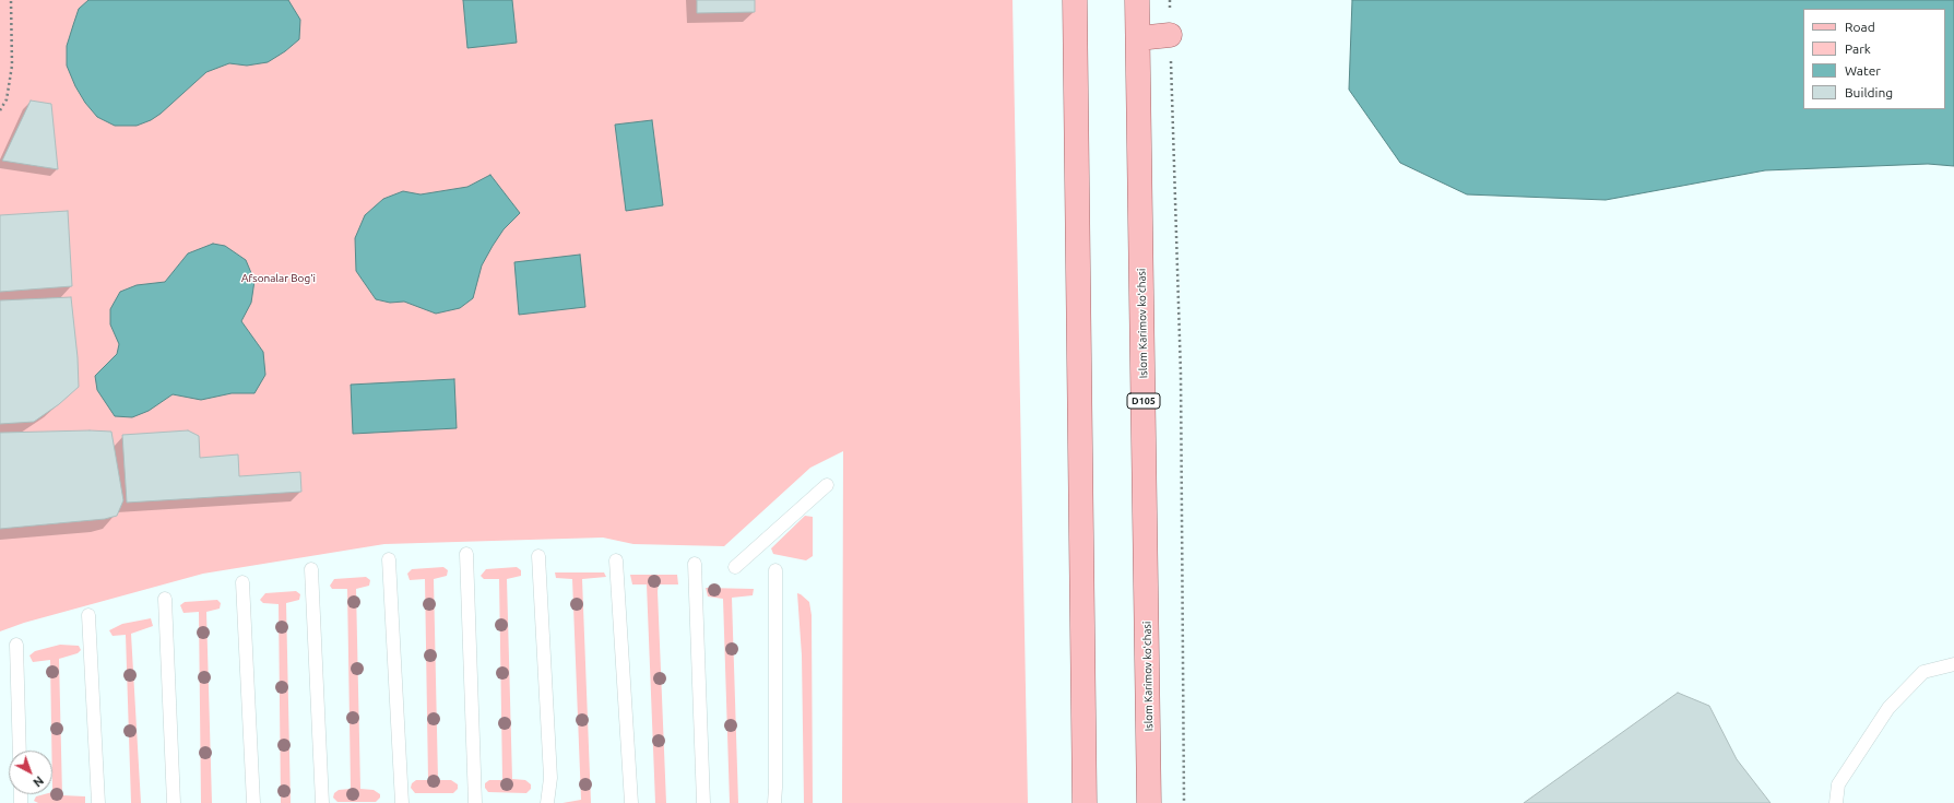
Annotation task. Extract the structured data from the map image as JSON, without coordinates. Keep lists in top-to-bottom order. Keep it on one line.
{"streets":{"main road":["Islom Karimov koʻchasi","D105"]},"parks":["Afsonalar Bog'i"],"legend":["Road","Park","Water","Building"],"north":"bottom right"}
